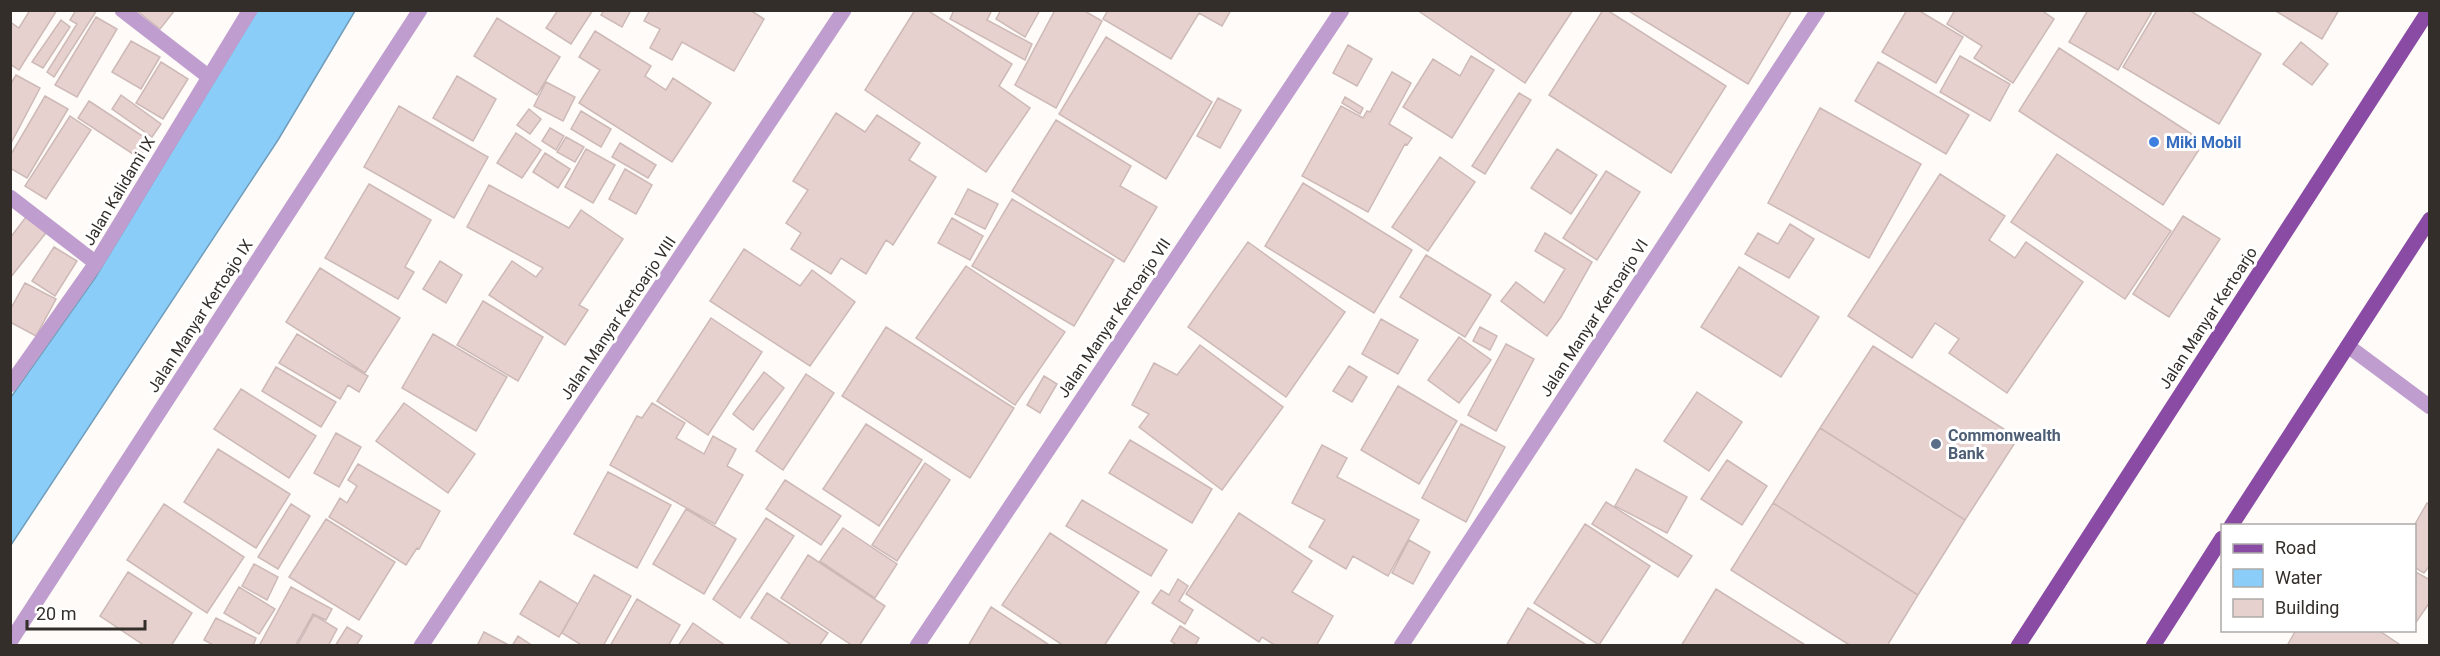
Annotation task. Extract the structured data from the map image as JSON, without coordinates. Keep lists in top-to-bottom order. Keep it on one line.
{"streets":{"main road":["Jalan Manyar Kertoarjo"],"street":["Jalan Kalidami IX","Jalan Manyar Kertoajo IX","Jalan Manyar Kertoarjo VIII","Jalan Manyar Kertoarjo VII","Jalan Manyar Kertoarjo VI"]},"places":["Miki Mobil","Commonwealth Bank"],"legend":["Road","Water","Building"],"scale_bar":"20 m"}
